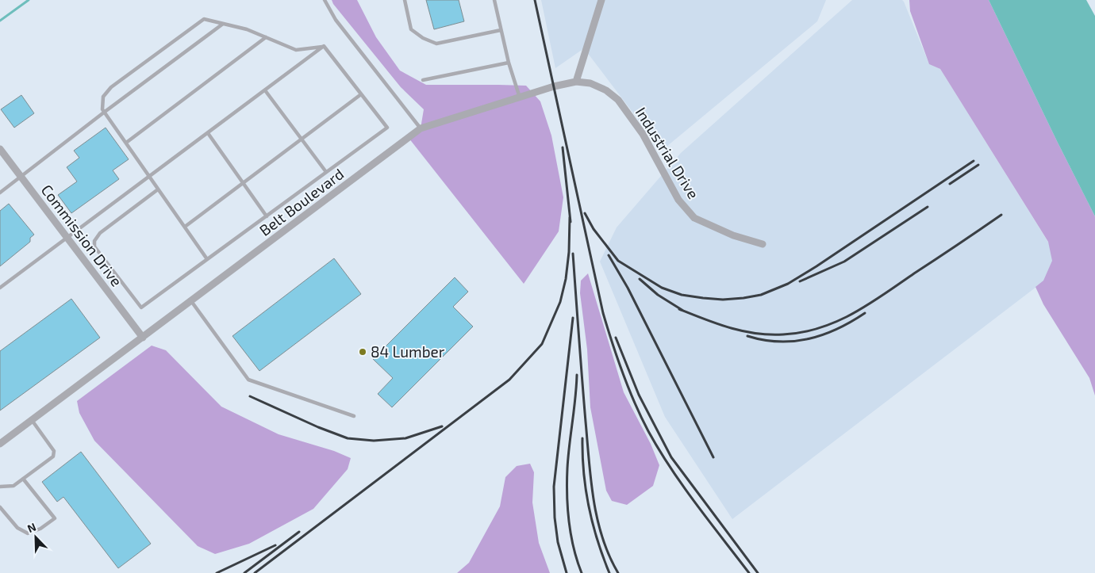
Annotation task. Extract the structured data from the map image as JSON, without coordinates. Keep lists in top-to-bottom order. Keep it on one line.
{"streets":{"street":["Industrial Drive","Belt Boulevard","Commission Drive"]},"crossings":[["Industrial Drive","Belt Boulevard"],["Belt Boulevard","Commission Drive"]],"places":["84 Lumber"],"north":"top left"}
